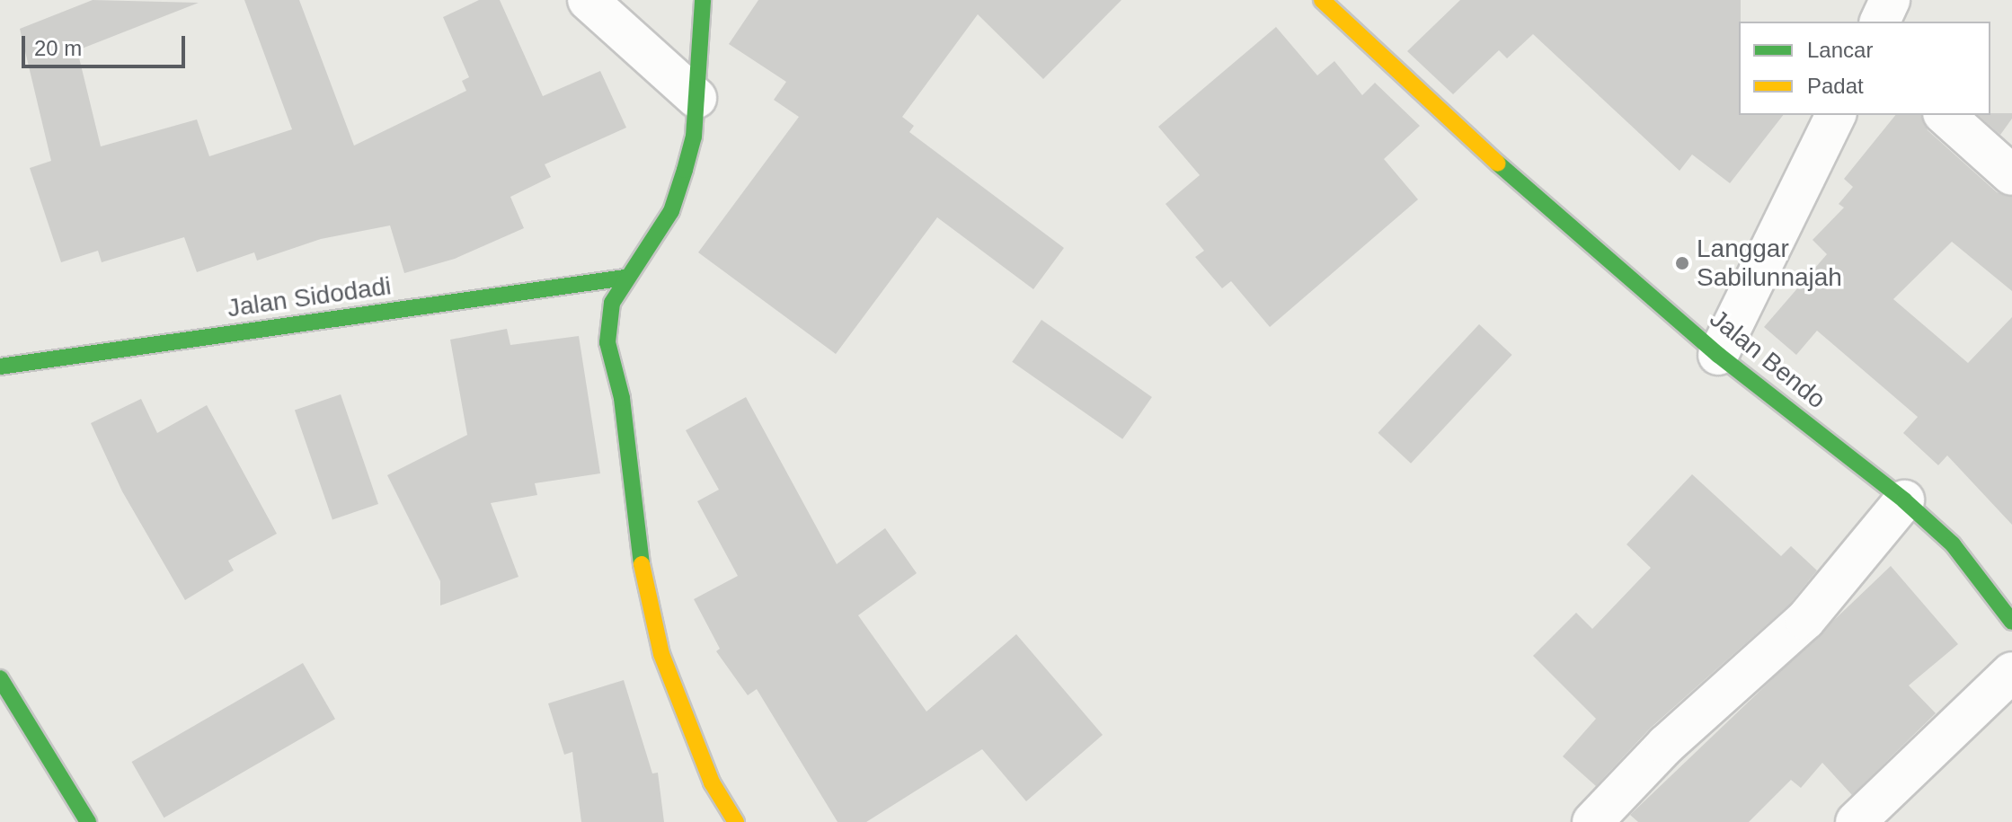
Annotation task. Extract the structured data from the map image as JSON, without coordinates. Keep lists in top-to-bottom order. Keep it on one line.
{"streets":{"street":["Jalan Sidodadi","Jalan Bendo"]},"places":["Langgar Sabilunnajah"],"legend":["Lancar","Padat"],"scale_bar":"20 m"}
